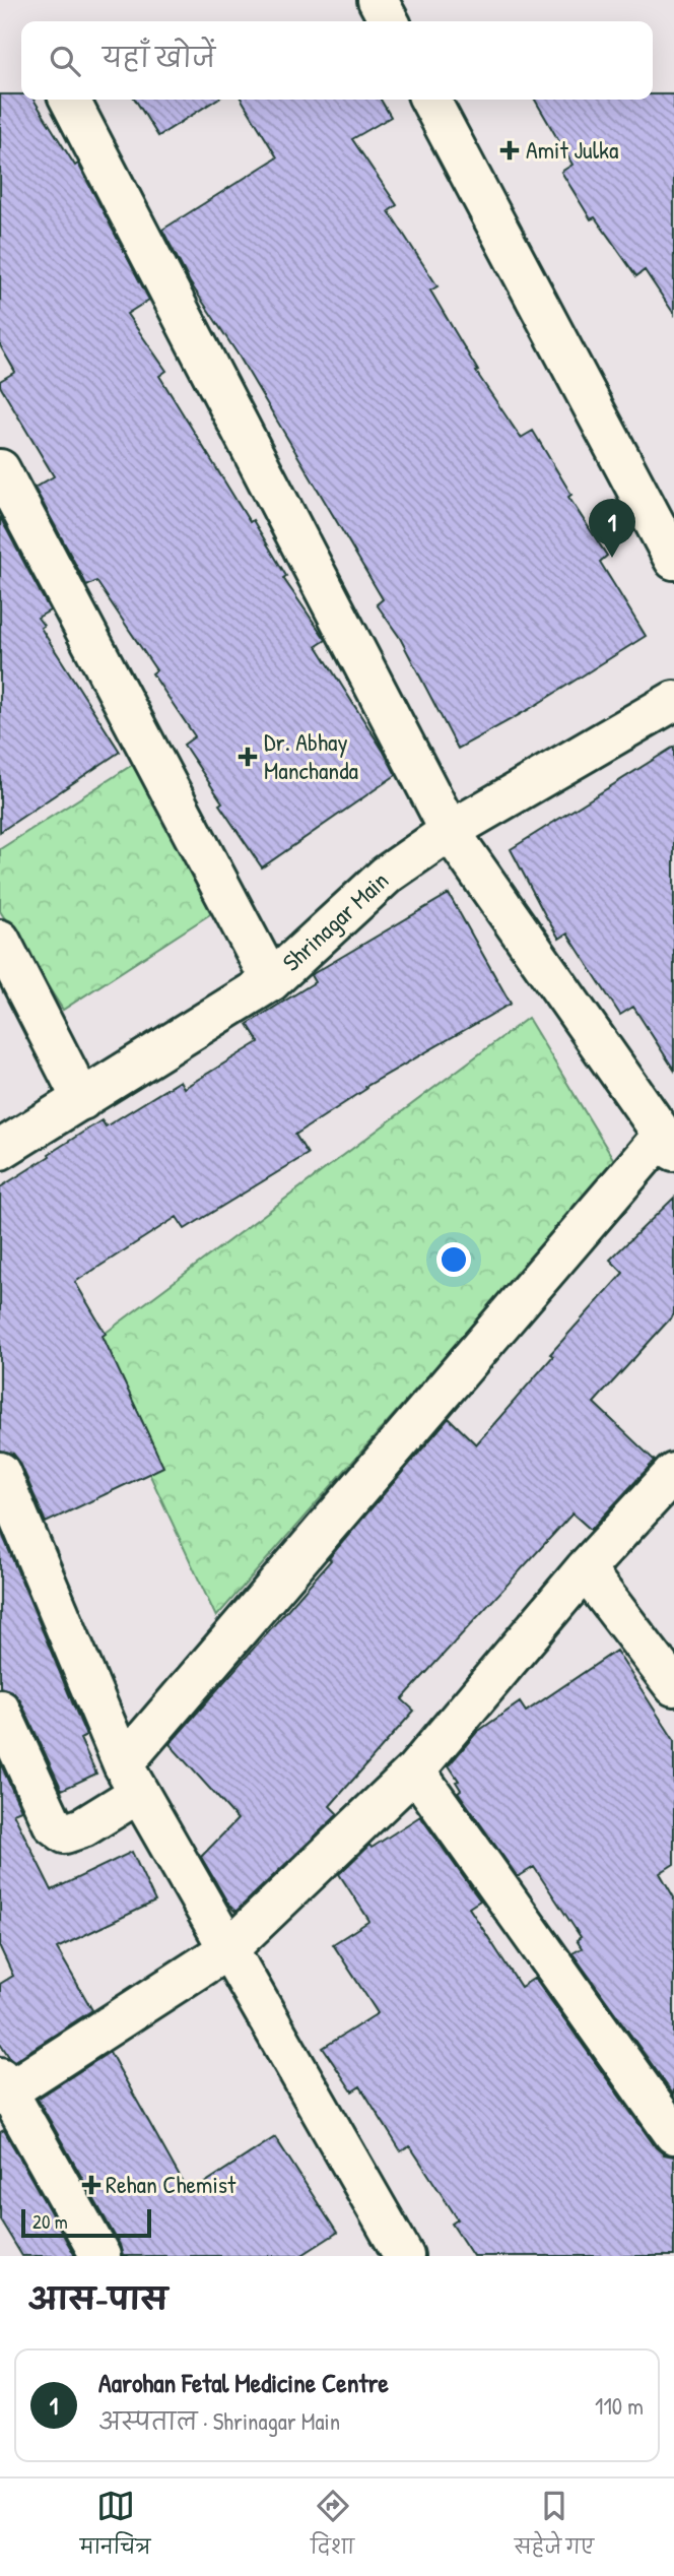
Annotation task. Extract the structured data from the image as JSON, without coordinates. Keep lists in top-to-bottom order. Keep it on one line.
{"streets":{"street":["Shrinagar Main"]},"places":{"health":["Amit Julka","Dr. Abhay Manchanda","Rehan Chemist"]},"scale_bar":"20 m","page":{"search":"यहाँ खोजें","pins":"1","scale":"20 m","heading":"आस-पास","list":[{"mark":"1","name":"Aarohan Fetal Medicine Centre","note":"अस्पताल · Shrinagar Main","value":"110 m"}],"nav":["मानचित्र","दिशा","सहेजे गए"]}}
